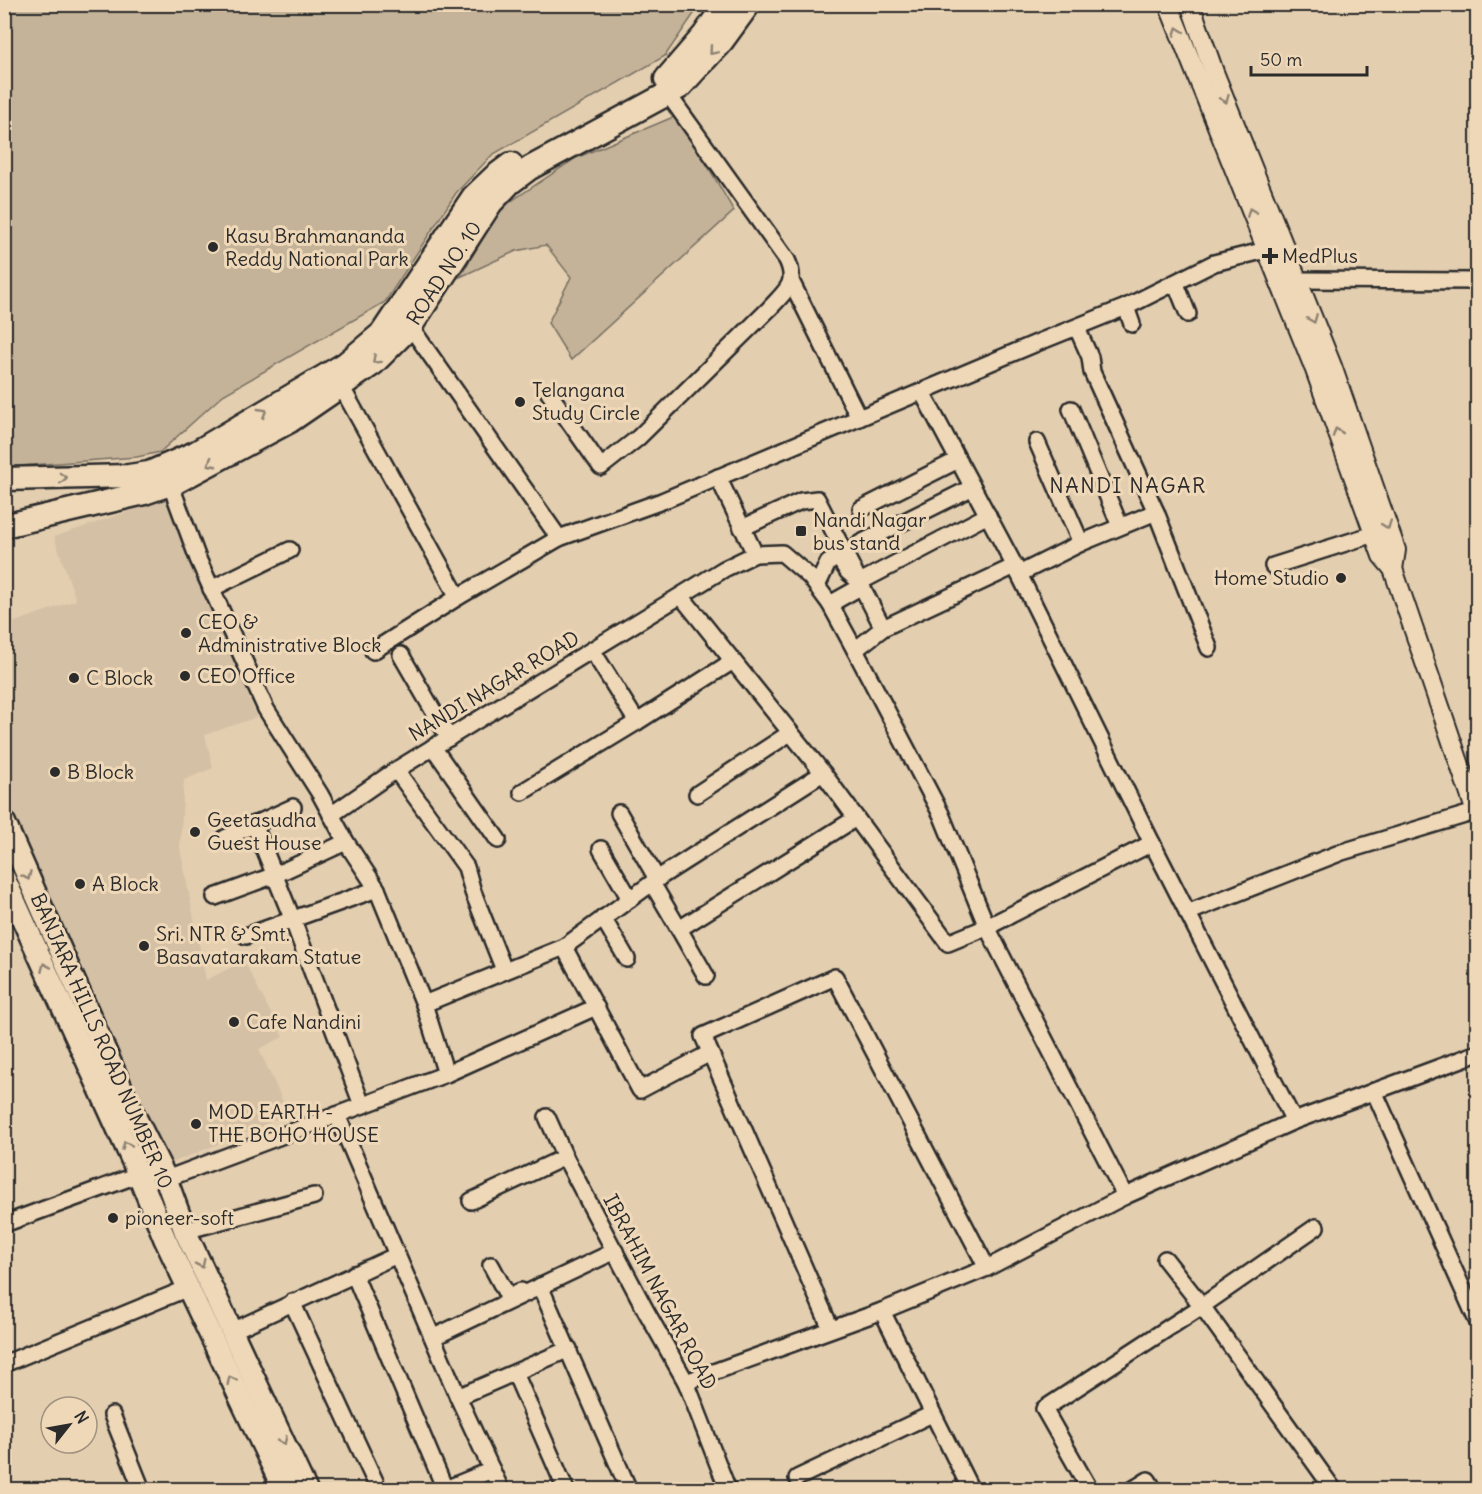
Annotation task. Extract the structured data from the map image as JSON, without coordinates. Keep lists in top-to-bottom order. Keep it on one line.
{"streets":{"main road":["ROAD NO. 10","BANJARA HILLS ROAD NUMBER 10"],"street":["NANDI NAGAR ROAD","IBRAHIM NAGAR ROAD"]},"districts":["NANDI NAGAR"],"places":{"other":["Kasu Brahmananda Reddy National Park","Telangana Study Circle","Home Studio","CEO & Administrative Block","CEO Office","C Block","B Block","Geetasudha Guest House","A Block","Sri. NTR & Smt. Basavatarakam Statue","Cafe Nandini","MOD EARTH - THE BOHO HOUSE","pioneer-soft"],"health":["MedPlus"],"transit":["Nandi Nagar bus stand"]},"scale_bar":"50 m","north":"top right"}
